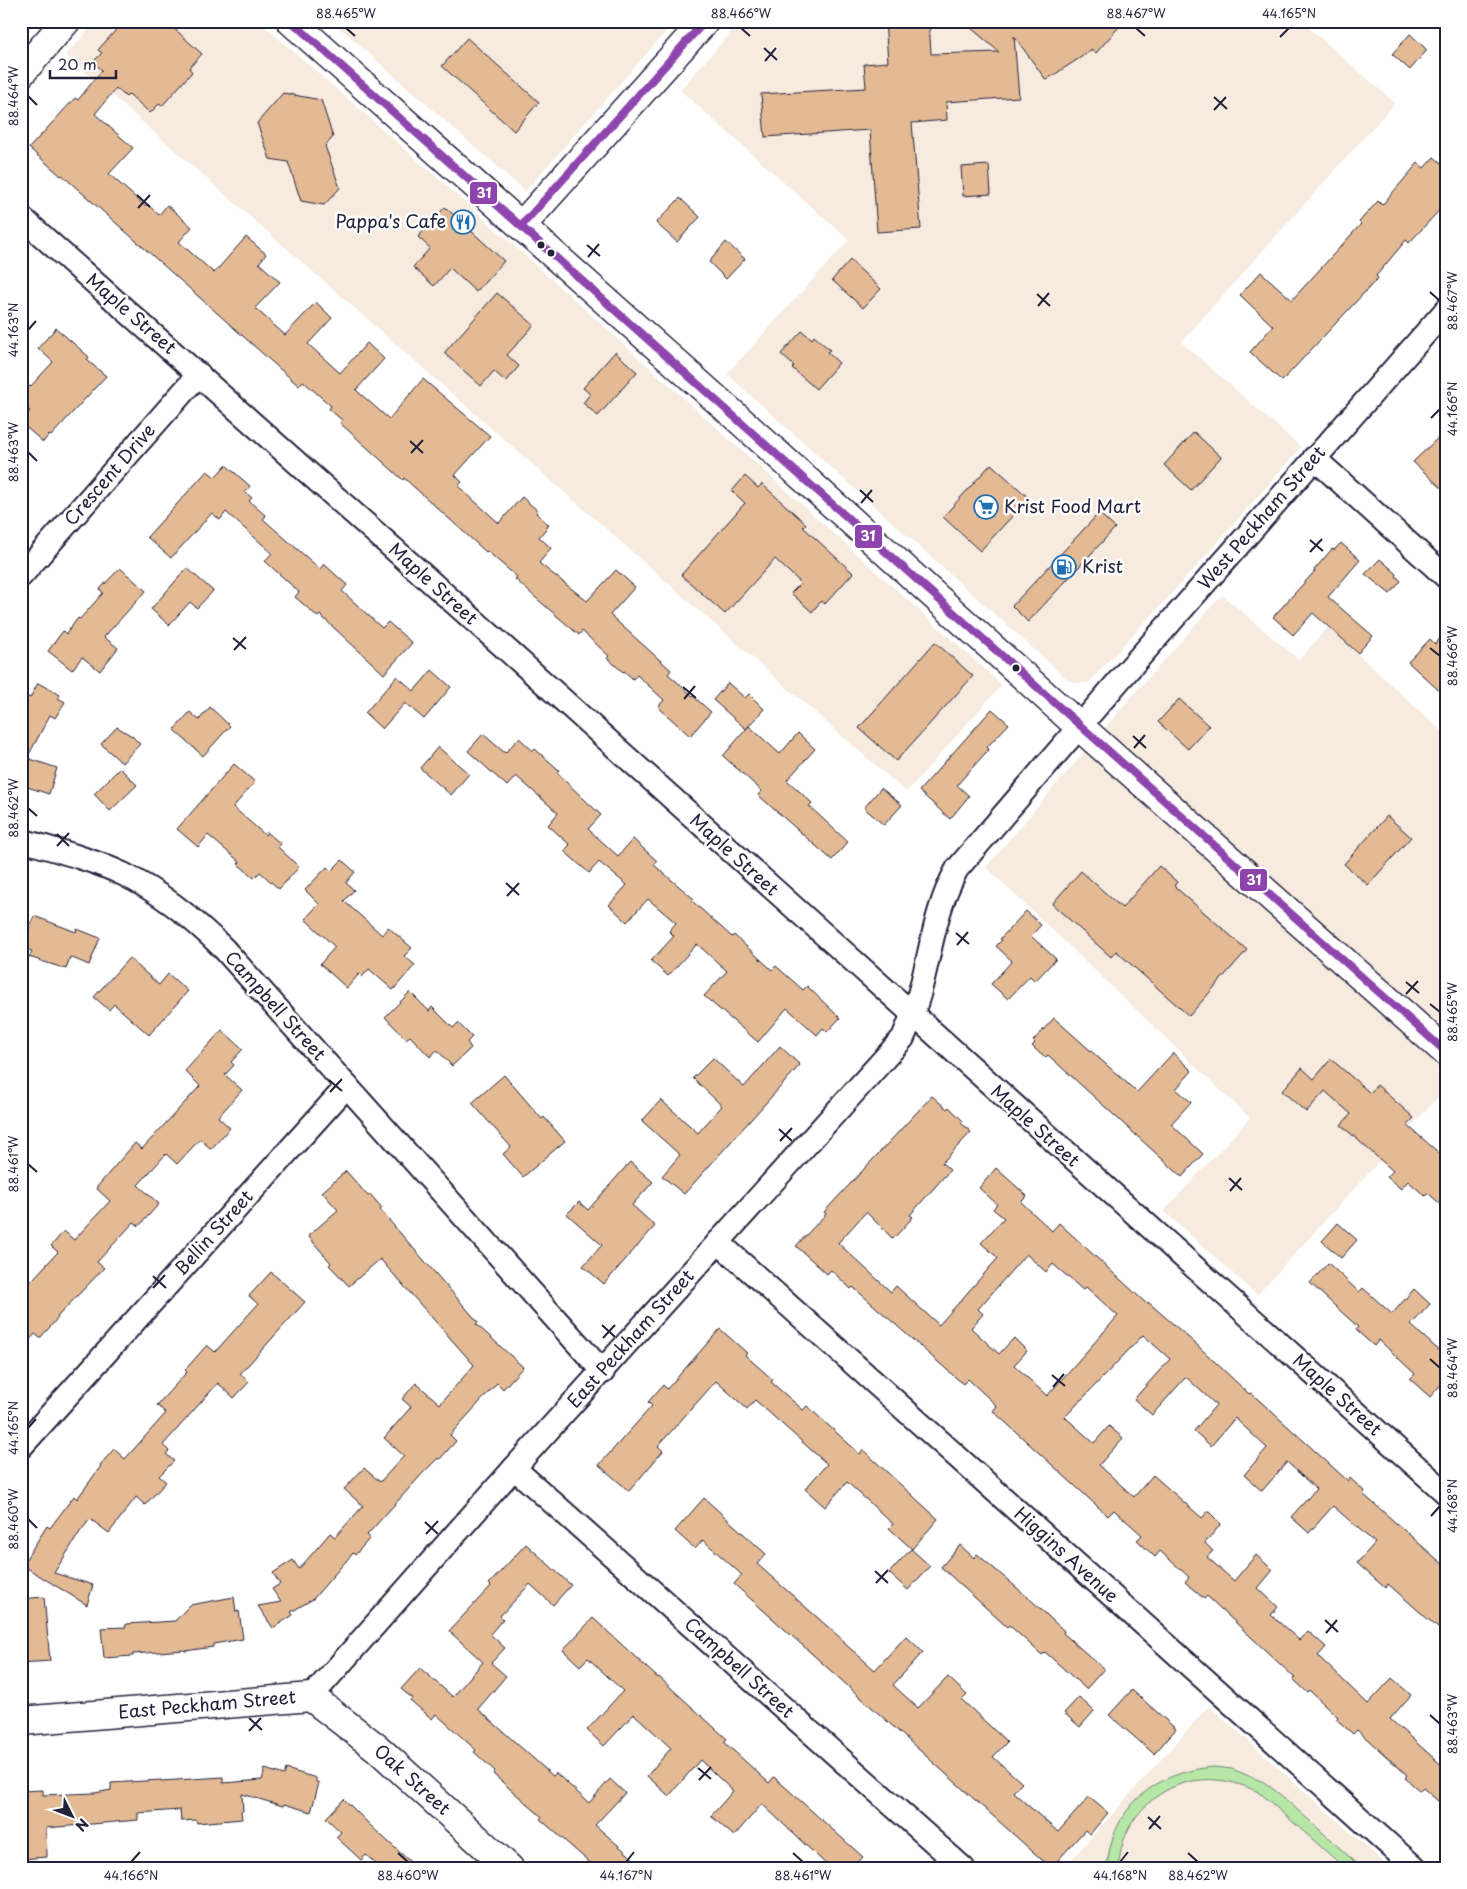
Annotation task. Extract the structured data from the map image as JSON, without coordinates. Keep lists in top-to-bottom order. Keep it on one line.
{"streets":{"main road":["East Peckham Street","Oak Street"],"street":["Maple Street","Crescent Drive","West Peckham Street","Campbell Street","Bellin Street","Higgins Avenue"]},"crossings":[["Maple Street","Crescent Drive"],["Maple Street","East Peckham Street"],["West Peckham Street","East Peckham Street"],["Campbell Street","Bellin Street"],["Campbell Street","East Peckham Street"],["East Peckham Street","Higgins Avenue"],["East Peckham Street","Oak Street"]],"places":{"restaurant":["Pappa's Cafe"],"supermarket":["Krist Food Mart"],"fuel station":["Krist"]},"lines":["transit line 31"],"scale_bar":"20 m","north":"bottom right","coordinates":["88.465°W","88.466°W","88.467°W","44.165°N","88.464°W","44.163°N","44.166°N","88.463°W","88.462°W","88.461°W","44.168°N","88.460°W","44.167°N"]}
